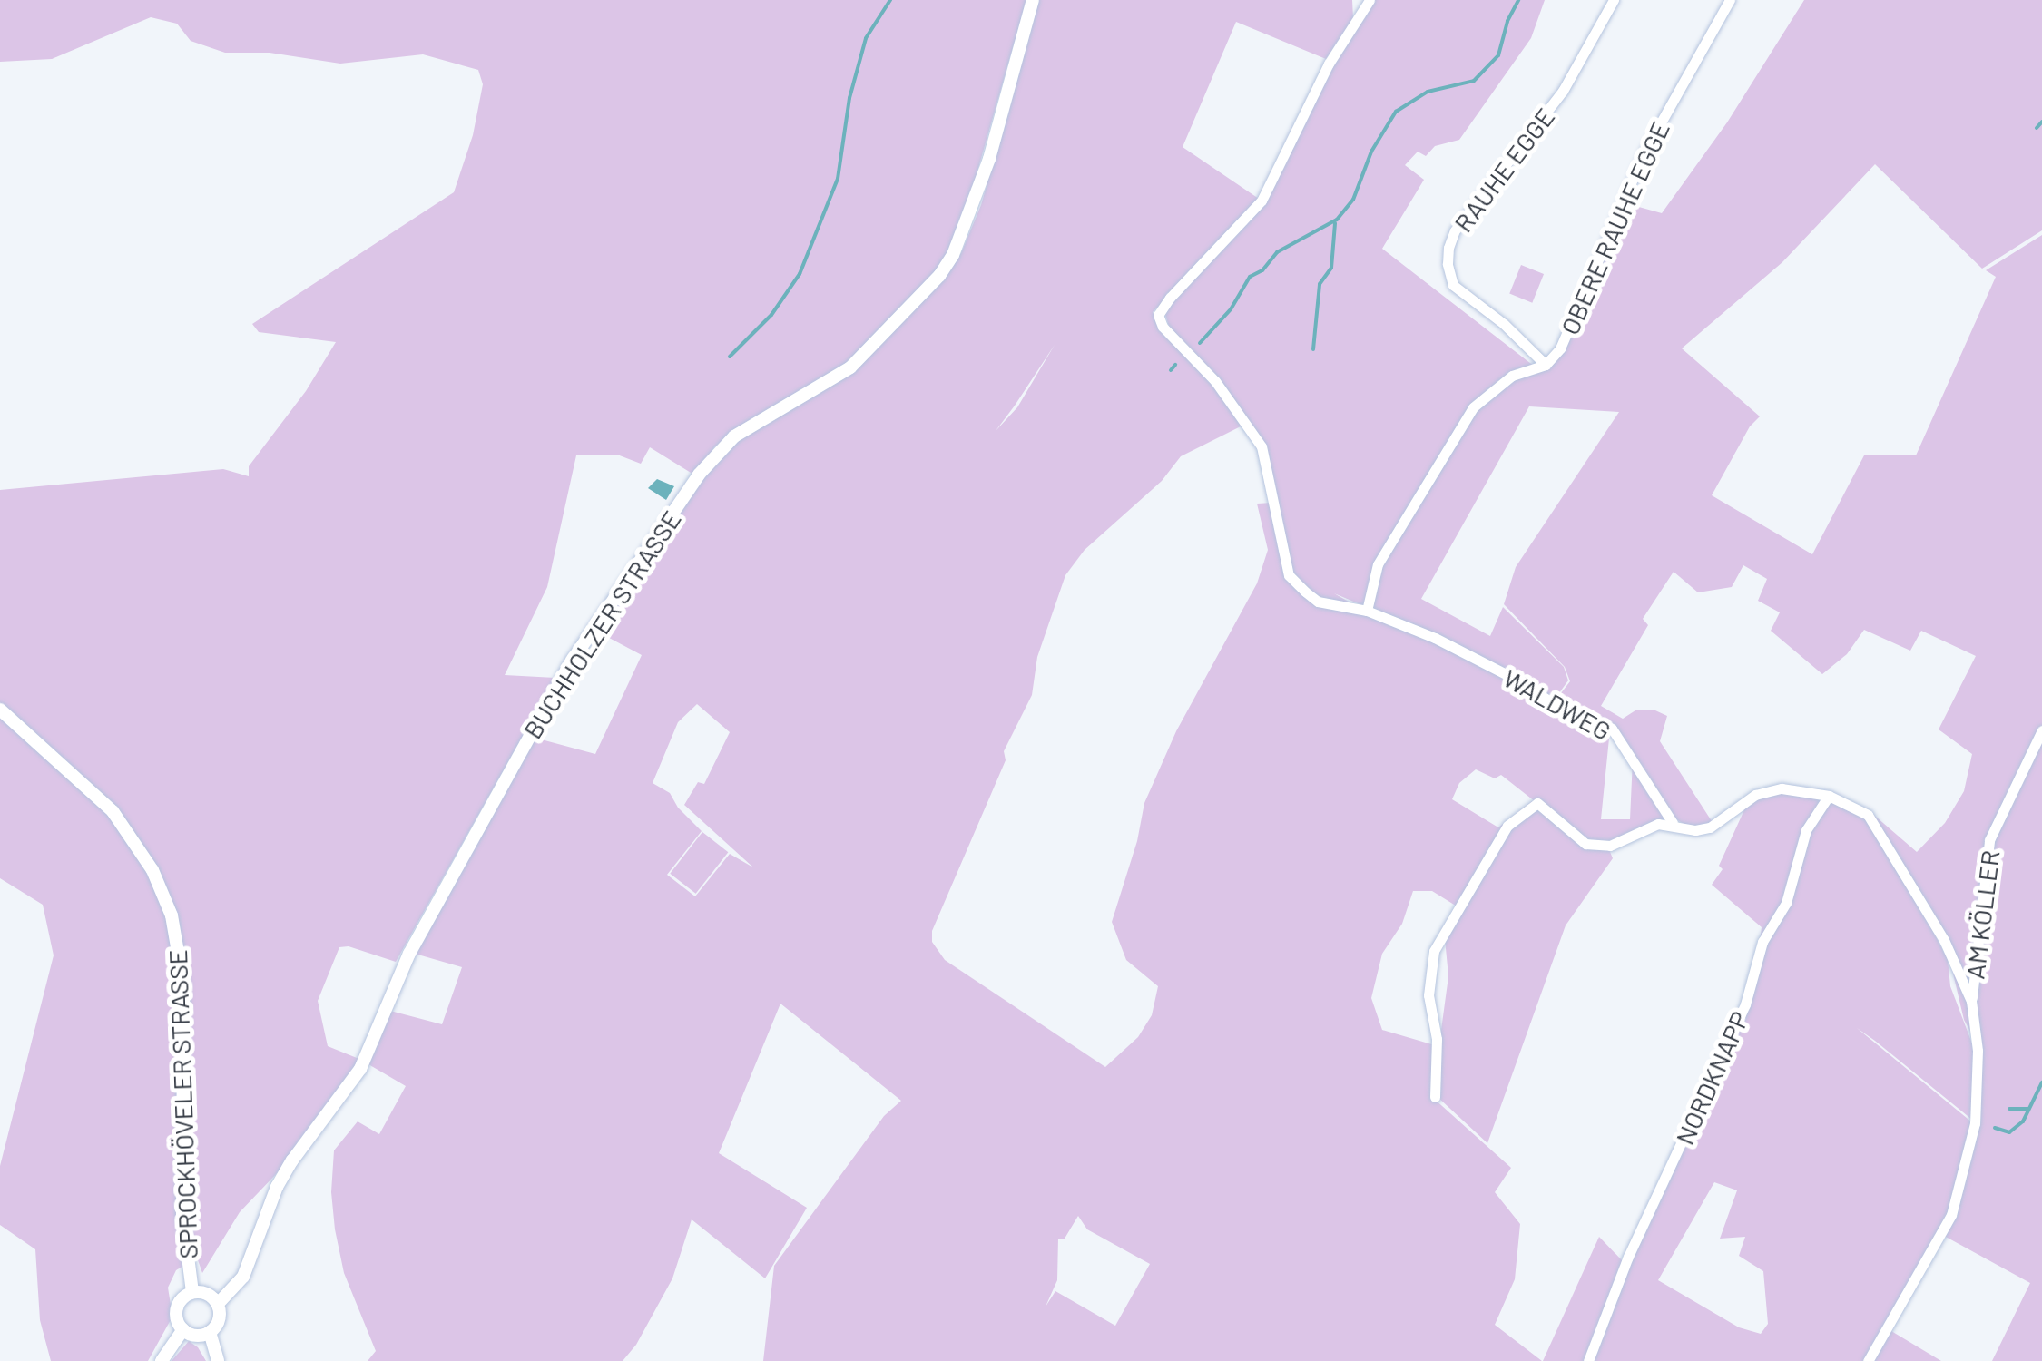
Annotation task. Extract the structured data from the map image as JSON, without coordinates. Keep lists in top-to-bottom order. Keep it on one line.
{"streets":{"street":["RAUHE EGGE","OBERE RAUHE EGGE","BUCHHOLZER STRASSE","WALDWEG","AM KÖLLER","NORDKNAPP","SPROCKHÖVELER STRASSE"]},"crossings":[["RAUHE EGGE","OBERE RAUHE EGGE"],["BUCHHOLZER STRASSE","SPROCKHÖVELER STRASSE"]]}
